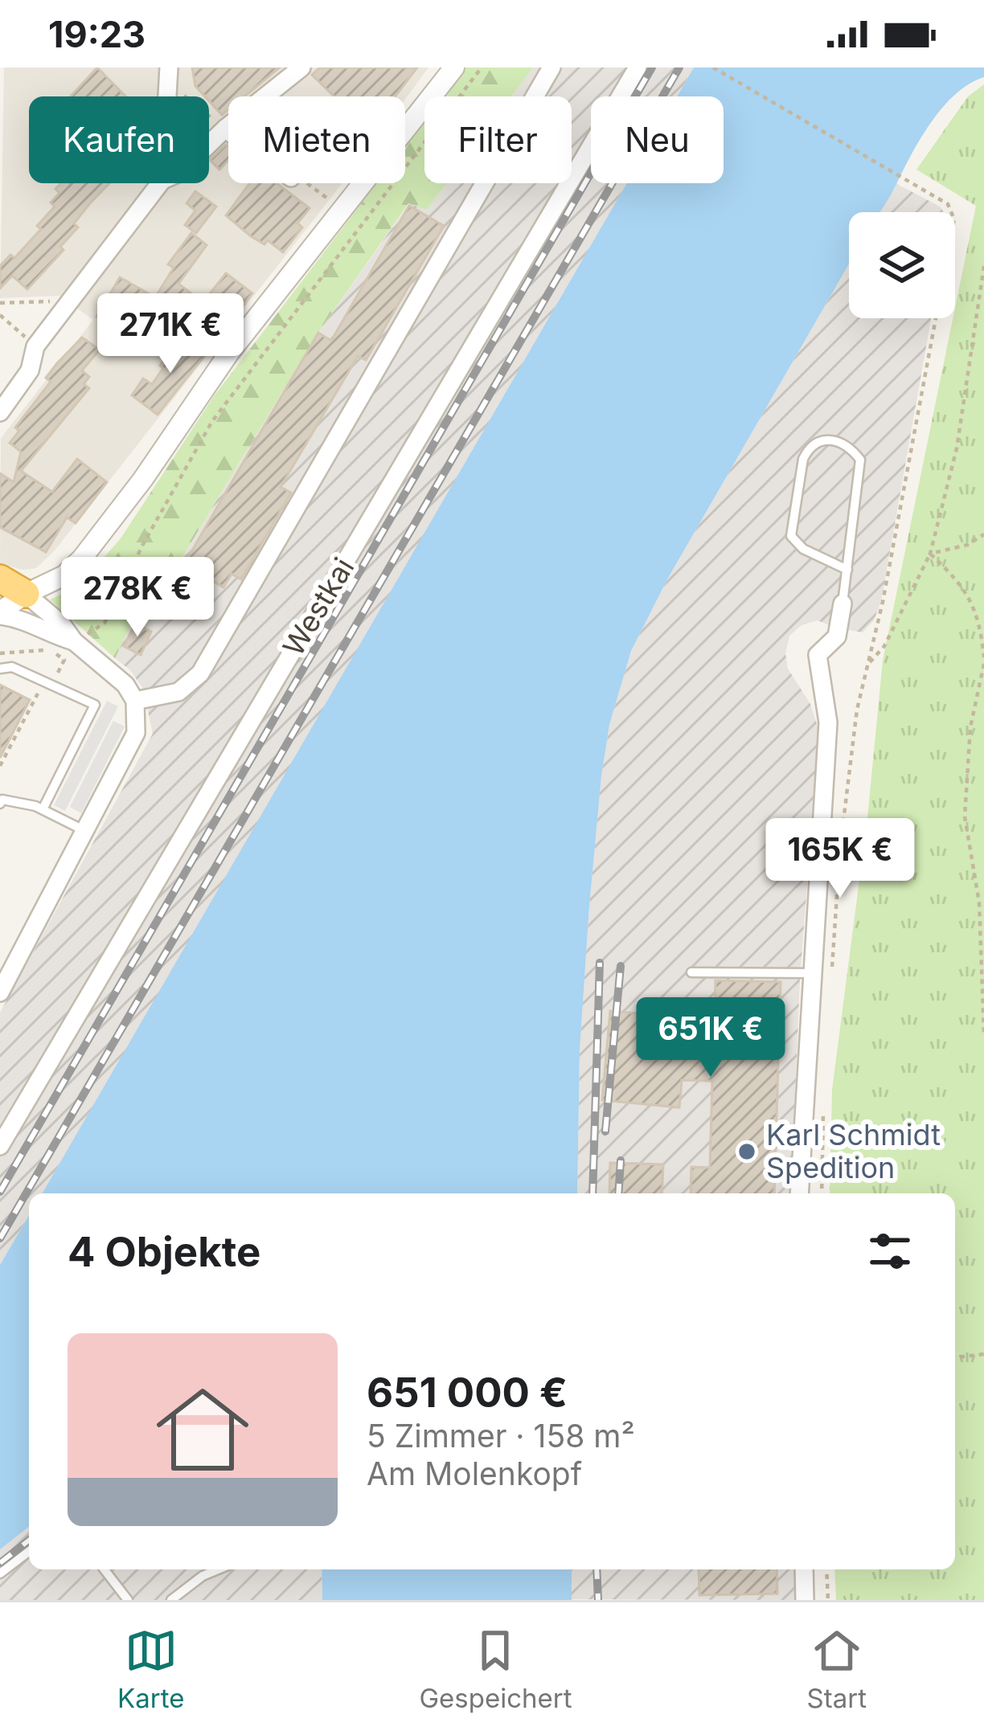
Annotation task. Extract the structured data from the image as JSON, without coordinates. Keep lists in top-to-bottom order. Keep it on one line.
{"streets":{"street":["Westkai"]},"places":["Karl Schmidt Spedition"],"page":{"status":"19:23","chip":["Kaufen","Mieten","Filter","Neu"],"price":["271K €","278K €","165K €","651K €"],"heading":"4 Objekte","list":[{"name":"651 000 €","note":"5 Zimmer · 158 m² · Am Molenkopf"}],"tabs":["Karte","Gespeichert","Start"]}}
